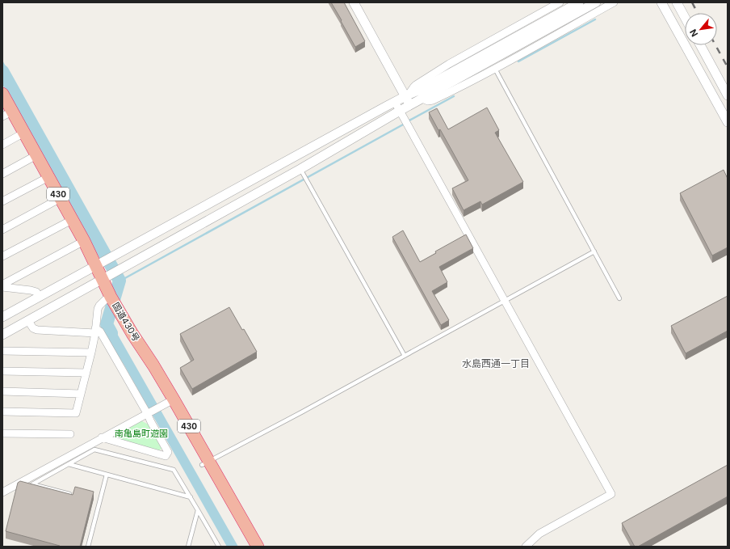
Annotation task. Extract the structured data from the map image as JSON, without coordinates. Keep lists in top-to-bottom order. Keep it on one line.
{"streets":{"highway":["430","国道430号"]},"districts":["水島西通一丁目"],"parks":["南亀島町遊園"],"north":"bottom left"}
